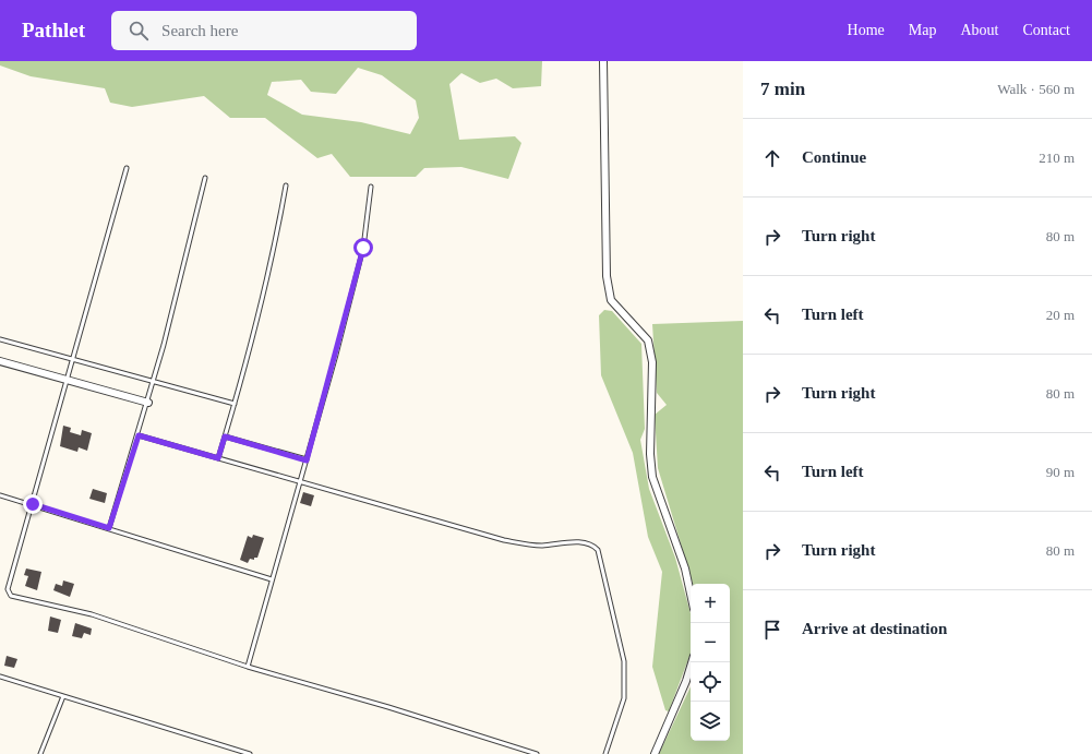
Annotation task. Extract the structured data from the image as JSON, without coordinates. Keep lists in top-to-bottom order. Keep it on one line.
{"page":{"header":"Pathlet","search":"Search here","nav":["Home","Map","About","Contact"],"heading":["7 min","Walk · 560 m"],"list":[["Continue","210 m"],["Turn right","80 m"],["Turn left","20 m"],["Turn right","80 m"],["Turn left","90 m"],["Turn right","80 m"],"Arrive at destination"],"map_buttons":["+","−"]}}
